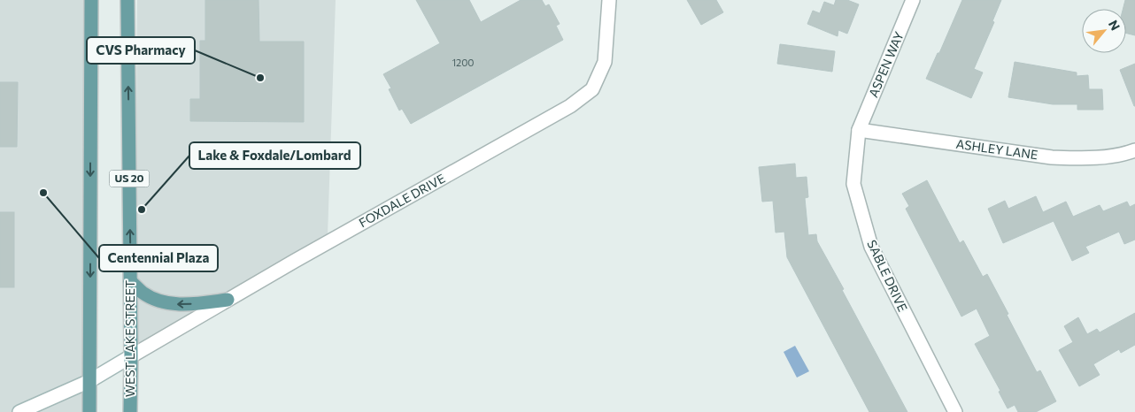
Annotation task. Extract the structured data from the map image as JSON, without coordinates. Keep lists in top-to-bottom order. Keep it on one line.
{"streets":{"main road":["US 20","WEST LAKE STREET"],"street":["ASPEN WAY","ASHLEY LANE","FOXDALE DRIVE","SABLE DRIVE"]},"crossings":[["ASPEN WAY","ASHLEY LANE"],["ASPEN WAY","SABLE DRIVE"],["ASHLEY LANE","SABLE DRIVE"],["FOXDALE DRIVE","WEST LAKE STREET"]],"places":["CVS Pharmacy","Centennial Plaza","Lake & Foxdale/Lombard"],"house_numbers":["1200"],"north":"top right"}
